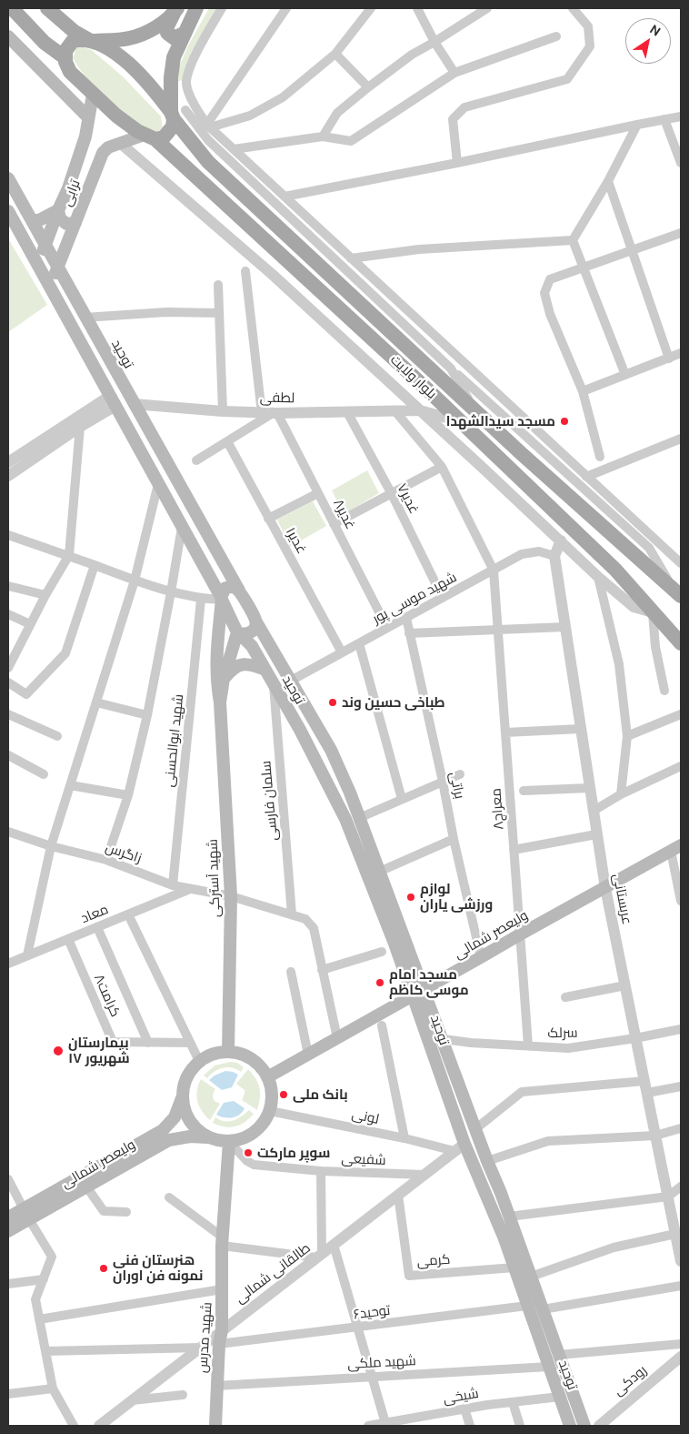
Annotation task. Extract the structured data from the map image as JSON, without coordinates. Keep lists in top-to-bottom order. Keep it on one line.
{"streets":{"main road":["ترابی","توحید","بلوار ولایت","شهید آسترکی","ولیعصر شمالی","شهید مدرس"],"street":["لطفی","غدیر۷","غدیر۸","غدیر۱","شهید موسی پور","شهید ابوالحسنی","براتی","سلمان فارسی","معراج۸","زاگرس","عربستانی","معاد","کرامت۸","سرلک","لونی","شفیعی","کرمی","طالقانی شمالی","توحید۶","شهید ملکی","رودکی","شیخی"]},"crossings":[["ترابی","توحید"],["ترابی","بلوار ولایت"],["توحید","لطفی"],["توحید","شهید موسی پور"],["توحید","سلمان فارسی"],["توحید","ولیعصر شمالی"],["توحید","سرلک"],["توحید","لونی"],["توحید","کرمی"],["توحید","طالقانی شمالی"],["توحید","توحید۶"],["توحید","شهید ملکی"],["توحید","شیخی"],["لطفی","غدیر۷"],["لطفی","غدیر۸"],["غدیر۷","شهید موسی پور"],["غدیر۸","شهید موسی پور"],["غدیر۱","شهید موسی پور"],["شهید موسی پور","براتی"],["شهید موسی پور","معراج۸"],["شهید موسی پور","عربستانی"],["شهید ابوالحسنی","زاگرس"],["براتی","ولیعصر شمالی"],["سلمان فارسی","زاگرس"],["معراج۸","ولیعصر شمالی"],["معراج۸","سرلک"],["زاگرس","شهید آسترکی"],["زاگرس","معاد"],["زاگرس","ولیعصر شمالی"],["شهید آسترکی","ولیعصر شمالی"],["شهید آسترکی","لونی"],["شهید آسترکی","شفیعی"],["شهید آسترکی","شهید مدرس"],["عربستانی","ولیعصر شمالی"],["عربستانی","سرلک"],["معاد","کرامت۸"],["ولیعصر شمالی","لونی"],["ولیعصر شمالی","شفیعی"],["ولیعصر شمالی","شهید مدرس"],["لونی","شفیعی"],["لونی","طالقانی شمالی"],["لونی","شهید مدرس"],["شفیعی","طالقانی شمالی"],["شفیعی","شهید مدرس"],["کرمی","طالقانی شمالی"],["طالقانی شمالی","شهید مدرس"],["توحید۶","شهید مدرس"],["شهید مدرس","شهید ملکی"]],"places":["مسجد سیدالشهدا","طباخی حسین وند","لوازم ورزشی یاران","مسجد امام موسی کاظم","بیمارستان ۱۷ شهریور","بانک ملی","سوپر مارکت","هنرستان فنی نمونه فن اوران"],"north":"top right"}
